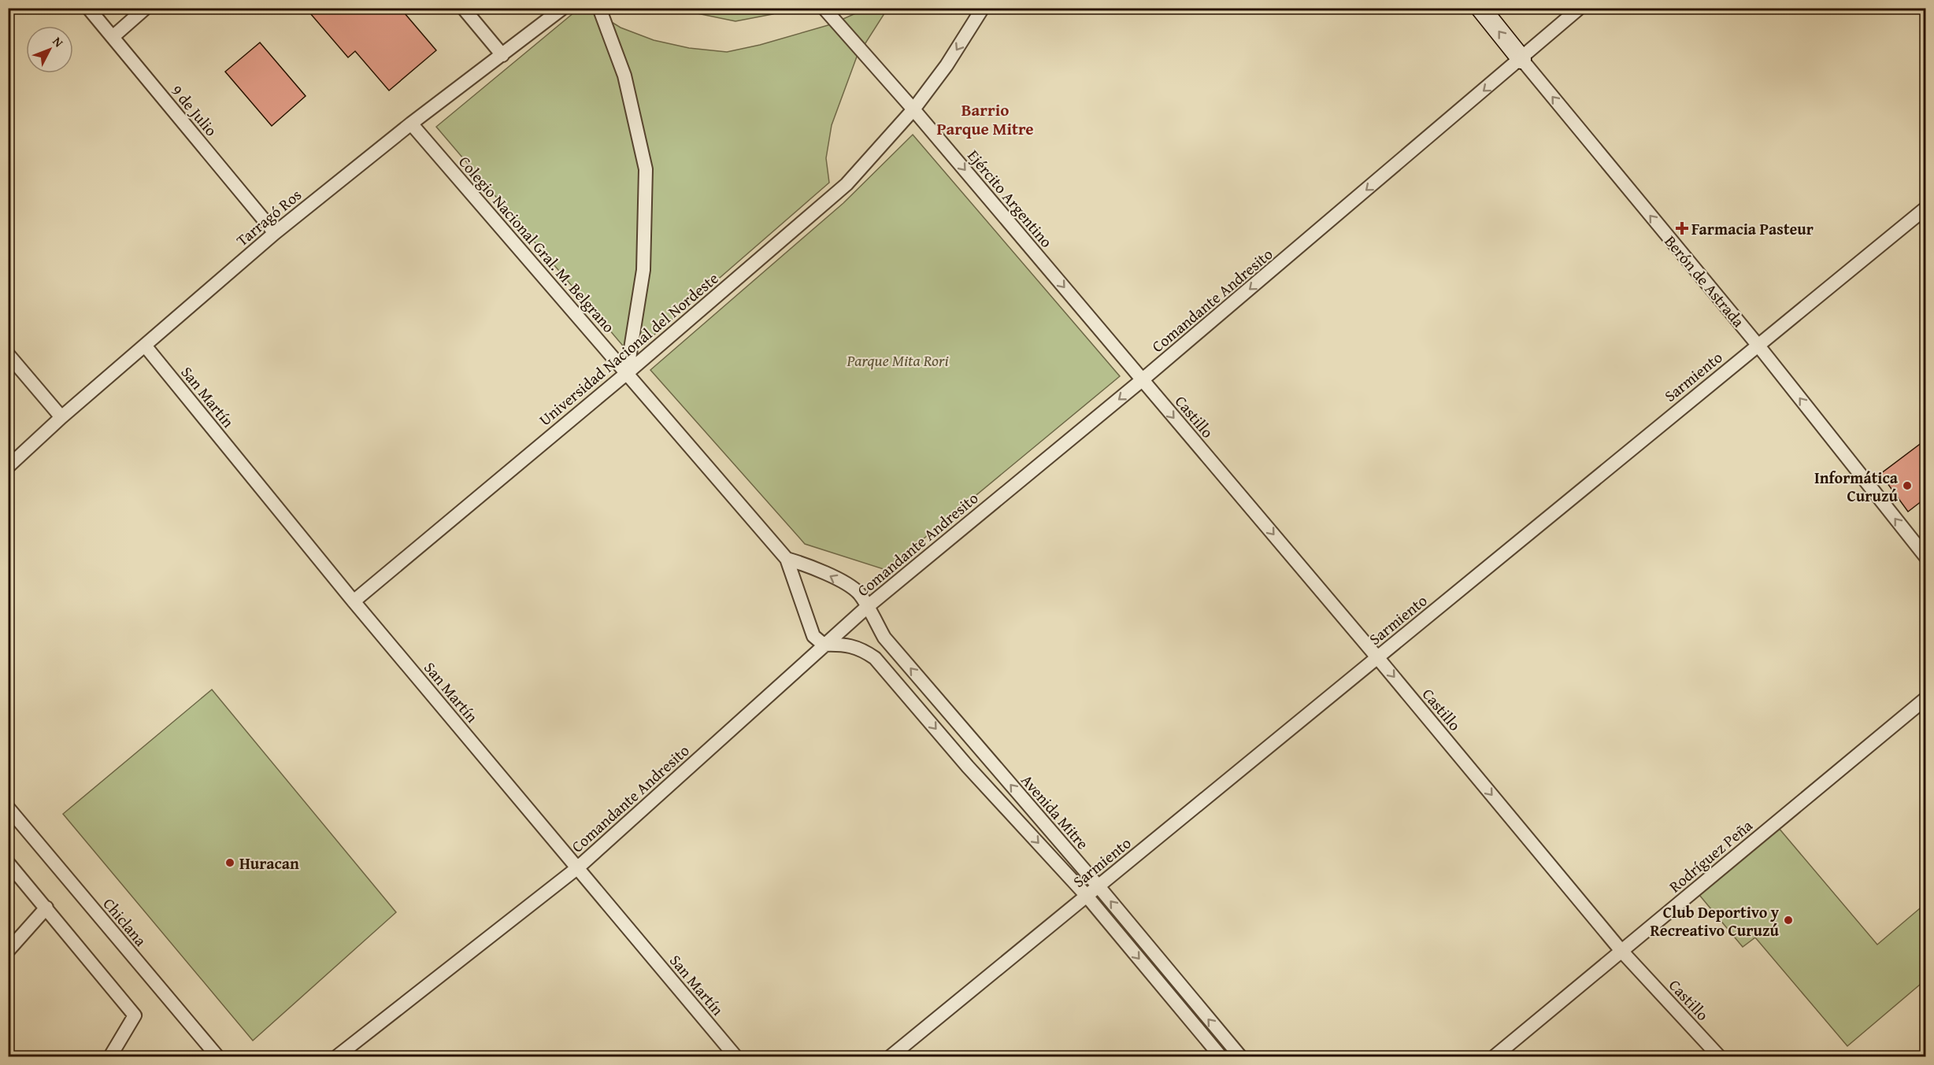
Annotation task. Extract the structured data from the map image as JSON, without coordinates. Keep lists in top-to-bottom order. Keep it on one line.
{"streets":{"street":["9 de Julio","Ejército Argentino","Tarragó Ros","Colegio Nacional Gral. M. Belgrano","Berón de Astrada","Comandante Andresito","Universidad Nacional del Nordeste","Sarmiento","San Martín","Castillo","Avenida Mitre","Rodríguez Peña","Chiclana"]},"crossings":[["9 de Julio","Tarragó Ros"],["Ejército Argentino","Comandante Andresito"],["Ejército Argentino","Universidad Nacional del Nordeste"],["Ejército Argentino","Castillo"],["Tarragó Ros","Colegio Nacional Gral. M. Belgrano"],["Tarragó Ros","San Martín"],["Colegio Nacional Gral. M. Belgrano","Comandante Andresito"],["Colegio Nacional Gral. M. Belgrano","Universidad Nacional del Nordeste"],["Berón de Astrada","Comandante Andresito"],["Berón de Astrada","Sarmiento"],["Comandante Andresito","San Martín"],["Comandante Andresito","Castillo"],["Comandante Andresito","Avenida Mitre"],["Universidad Nacional del Nordeste","San Martín"],["Sarmiento","Castillo"],["Sarmiento","Avenida Mitre"],["Castillo","Rodríguez Peña"]],"one_way":["Ejército Argentino","Berón de Astrada","Comandante Andresito","Castillo"],"districts":["Barrio Parque Mitre"],"parks":["Parque Mita Rori"],"places":{"health":["Farmacia Pasteur"],"other":["Informática Curuzú","Huracan","Club Deportivo y Recreativo Curuzú"]},"north":"top right"}
